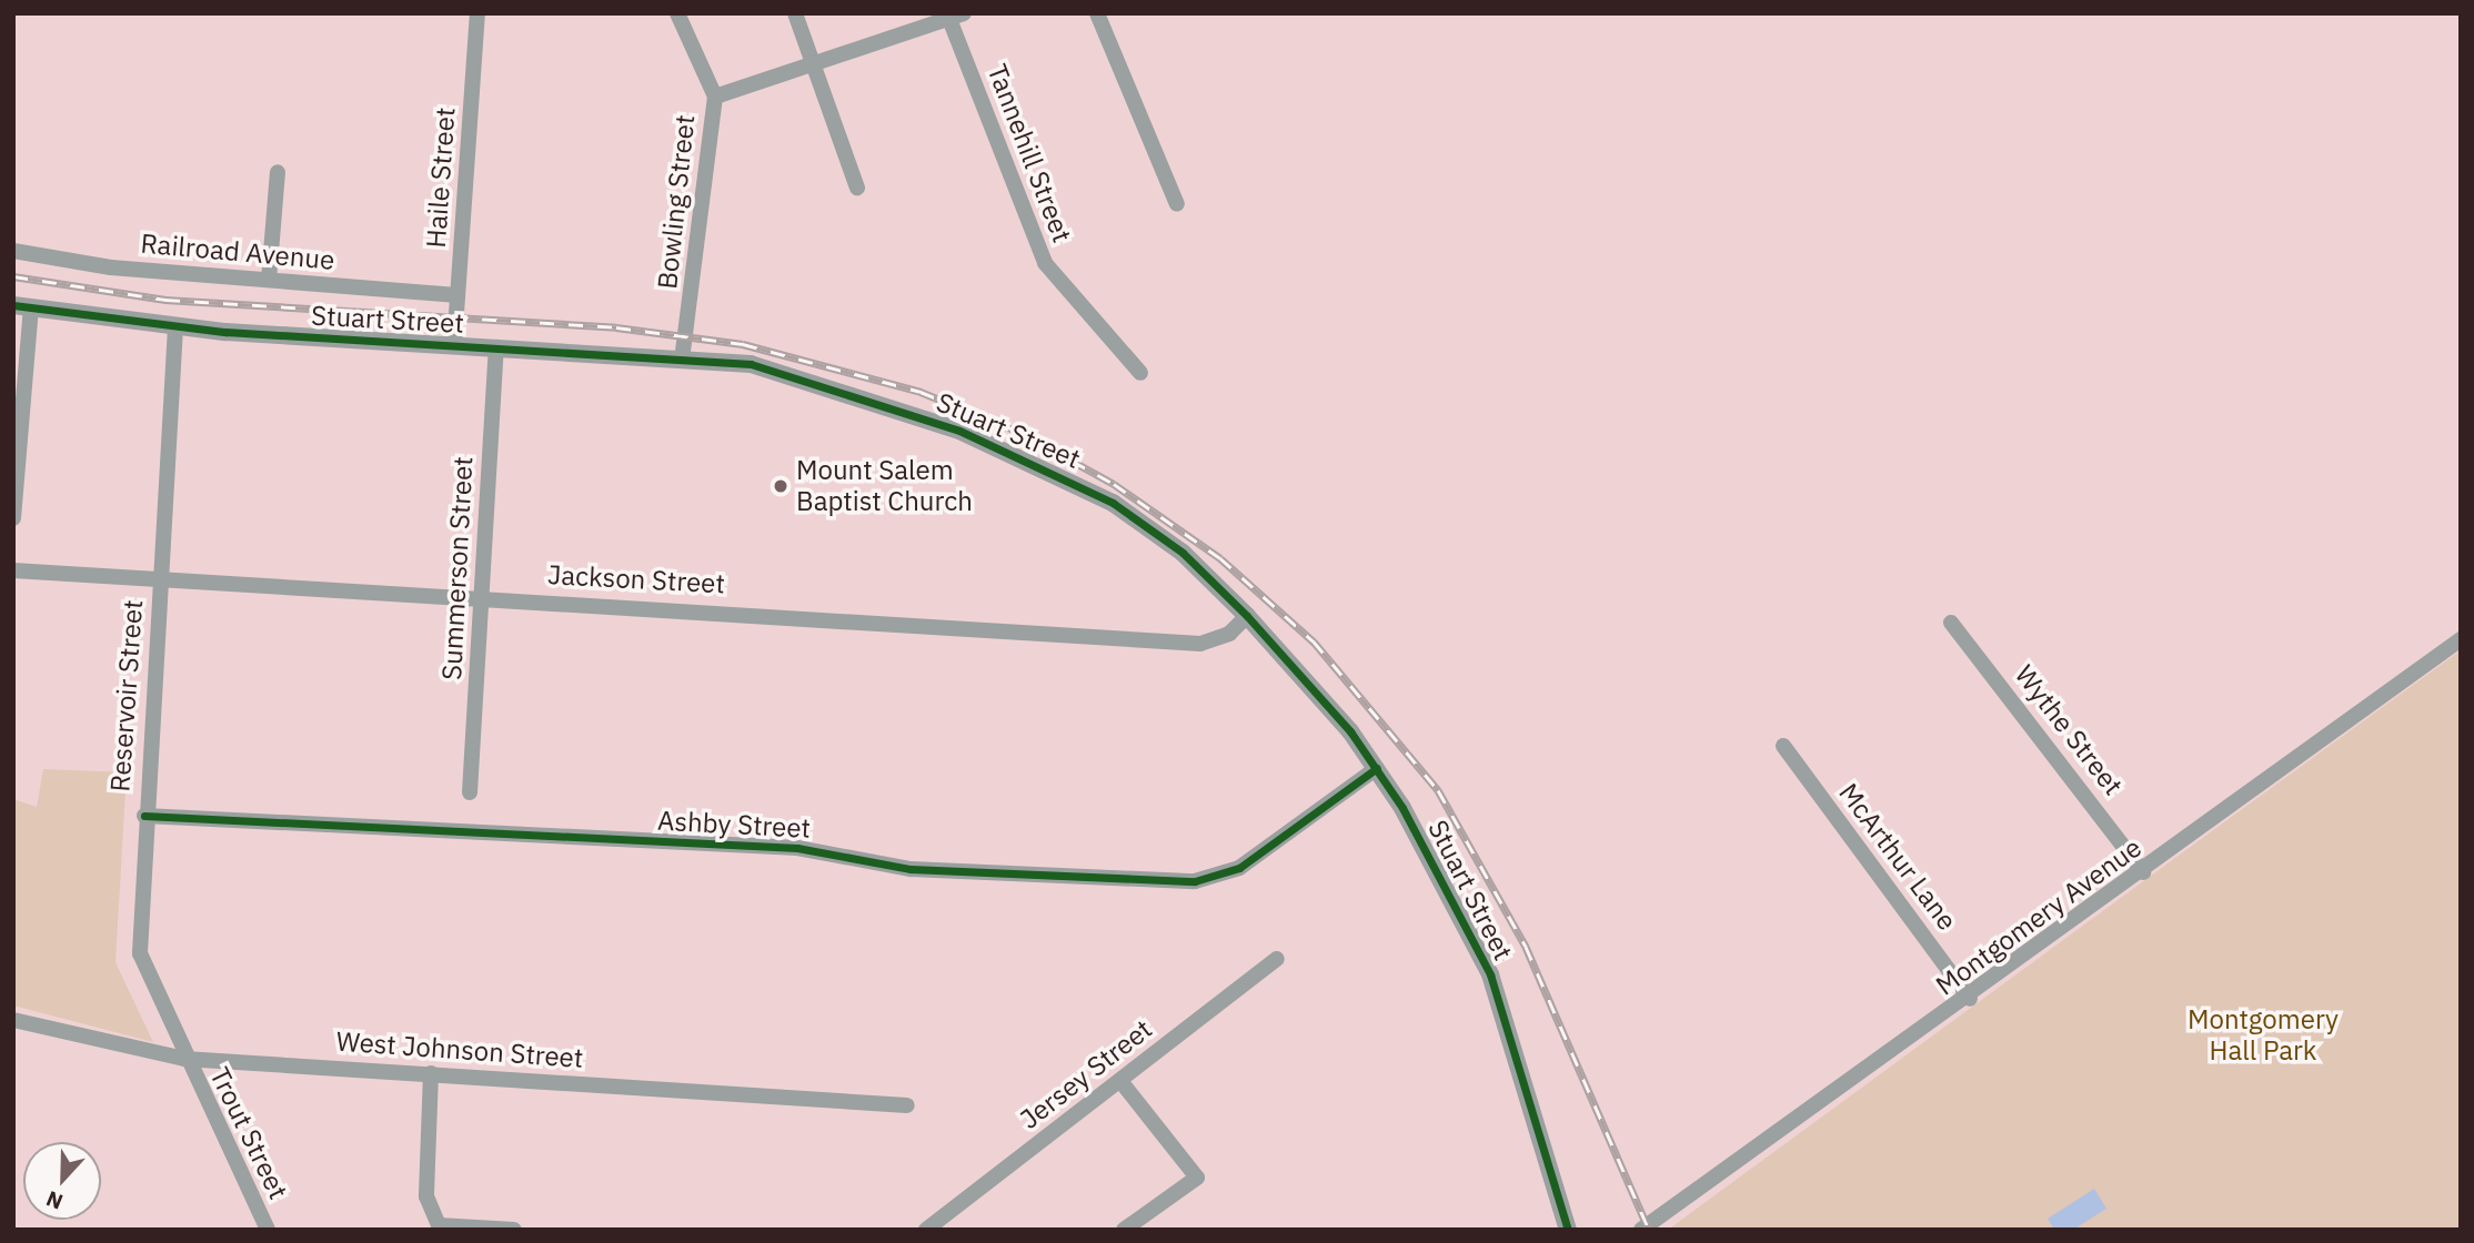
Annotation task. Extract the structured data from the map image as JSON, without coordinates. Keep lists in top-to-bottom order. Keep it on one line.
{"streets":{"street":["Tannehill Street","Haile Street","Bowling Street","Railroad Avenue","Stuart Street","Summerson Street","Jackson Street","Reservoir Street","Wythe Street","Ashby Street","McArthur Lane","Montgomery Avenue","West Johnson Street","Jersey Street","Trout Street"]},"crossings":[["Haile Street","Railroad Avenue"],["Haile Street","Stuart Street"],["Bowling Street","Stuart Street"],["Stuart Street","Summerson Street"],["Stuart Street","Jackson Street"],["Stuart Street","Reservoir Street"],["Stuart Street","Ashby Street"],["Summerson Street","Jackson Street"],["Jackson Street","Reservoir Street"],["Reservoir Street","Ashby Street"],["Reservoir Street","West Johnson Street"],["Reservoir Street","Trout Street"],["Wythe Street","Montgomery Avenue"],["McArthur Lane","Montgomery Avenue"],["West Johnson Street","Trout Street"]],"parks":["Montgomery Hall Park"],"places":["Mount Salem Baptist Church"],"north":"bottom"}
